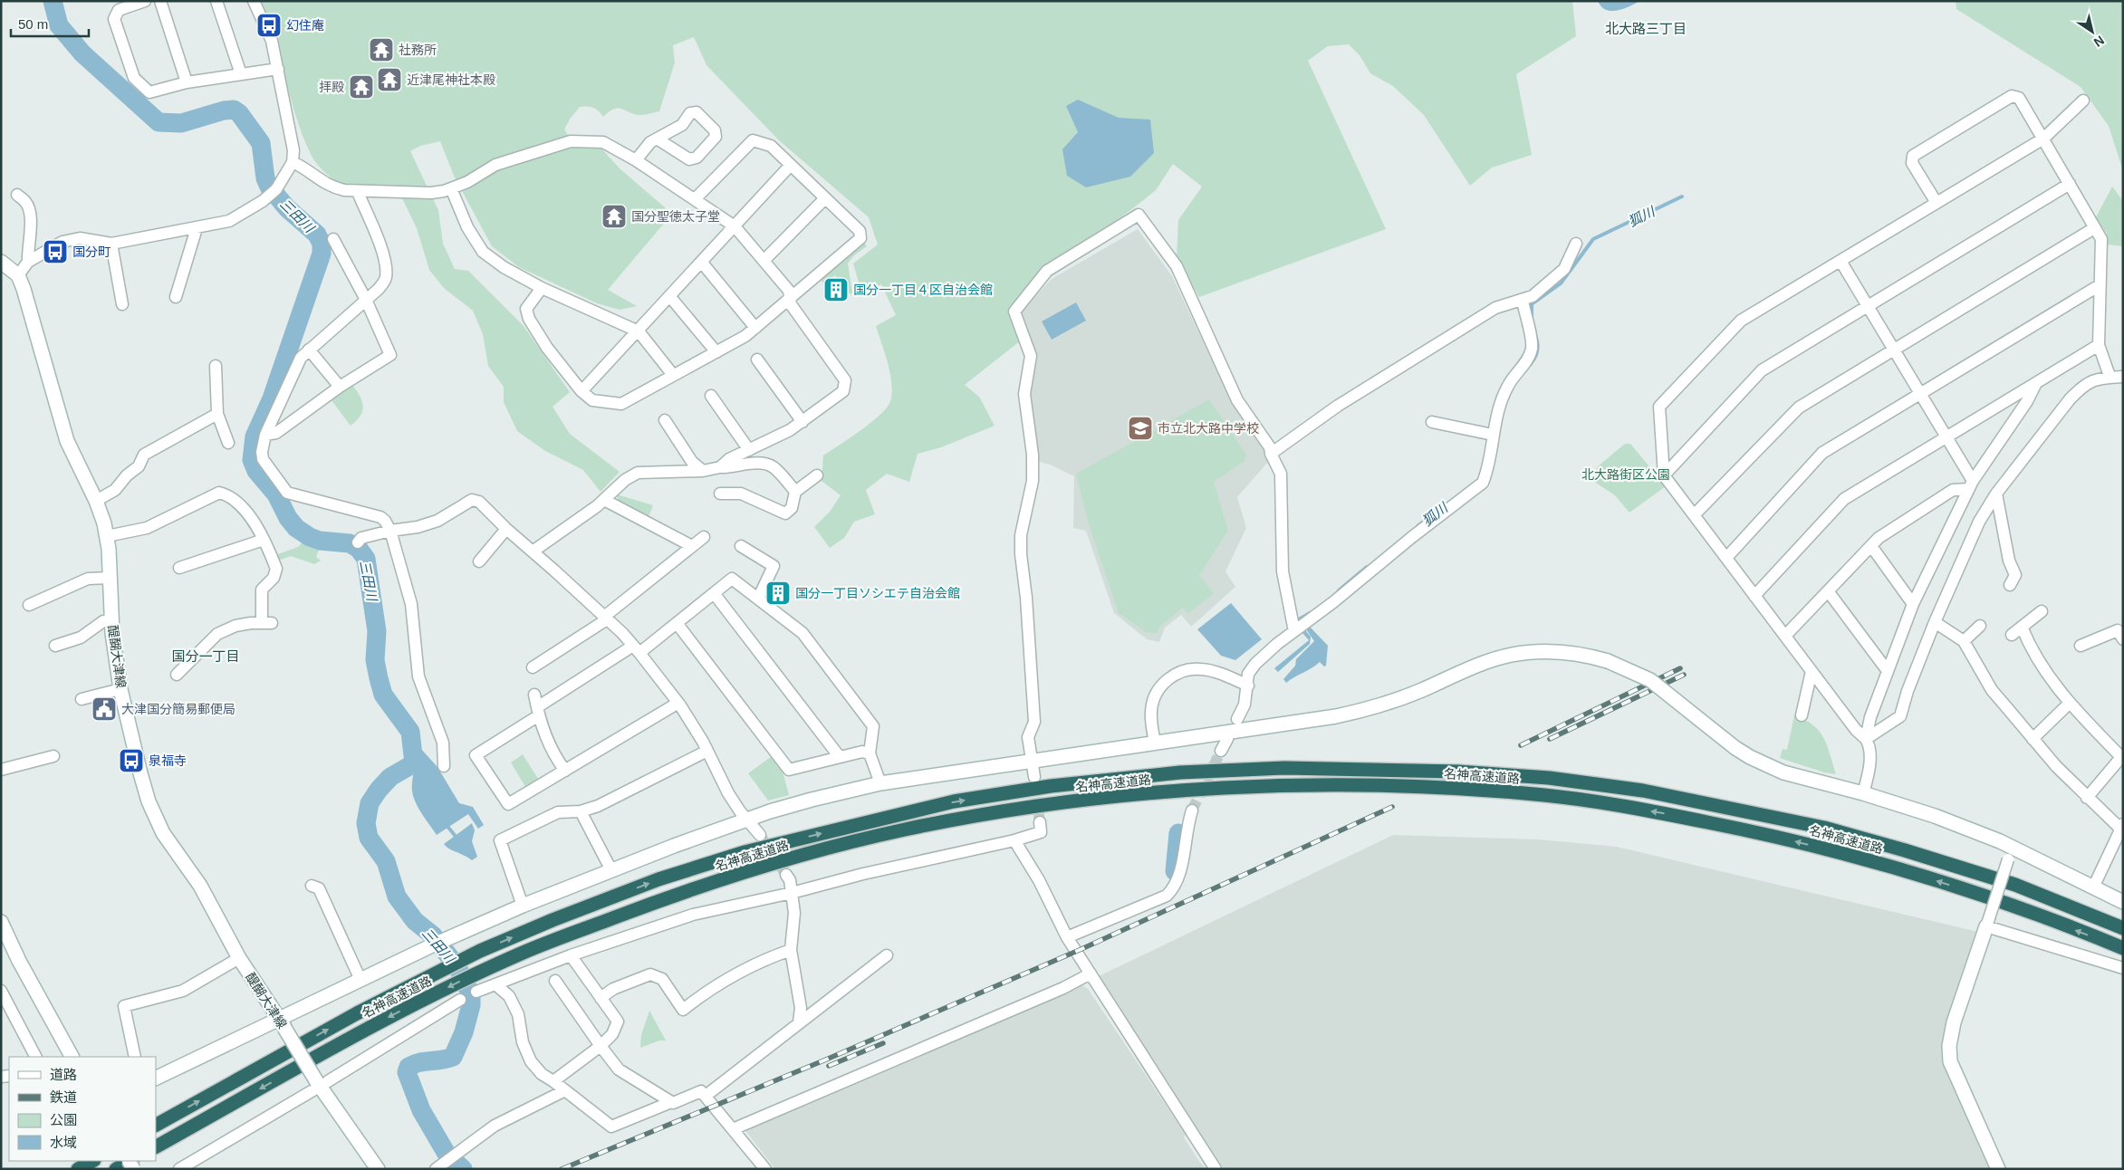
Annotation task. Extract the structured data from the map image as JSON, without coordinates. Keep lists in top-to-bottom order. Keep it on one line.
{"streets":{"highway":["名神高速道路"],"street":["醍醐大津線"]},"districts":["北大路三丁目","国分一丁目"],"water":["三田川","狐川"],"parks":["北大路街区公園"],"places":{"bus stop":["幻住庵","国分町","泉福寺"],"temple":["社務所","近津尾神社本殿","拝殿","国分聖徳太子堂"],"building":["国分一丁目４区自治会館","国分一丁目ソシエテ自治会館"],"school or university":["市立北大路中学校"],"public building":["大津国分簡易郵便局"]},"legend":["道路","鉄道","公園","水域"],"scale_bar":"50 m","north":"bottom right"}
